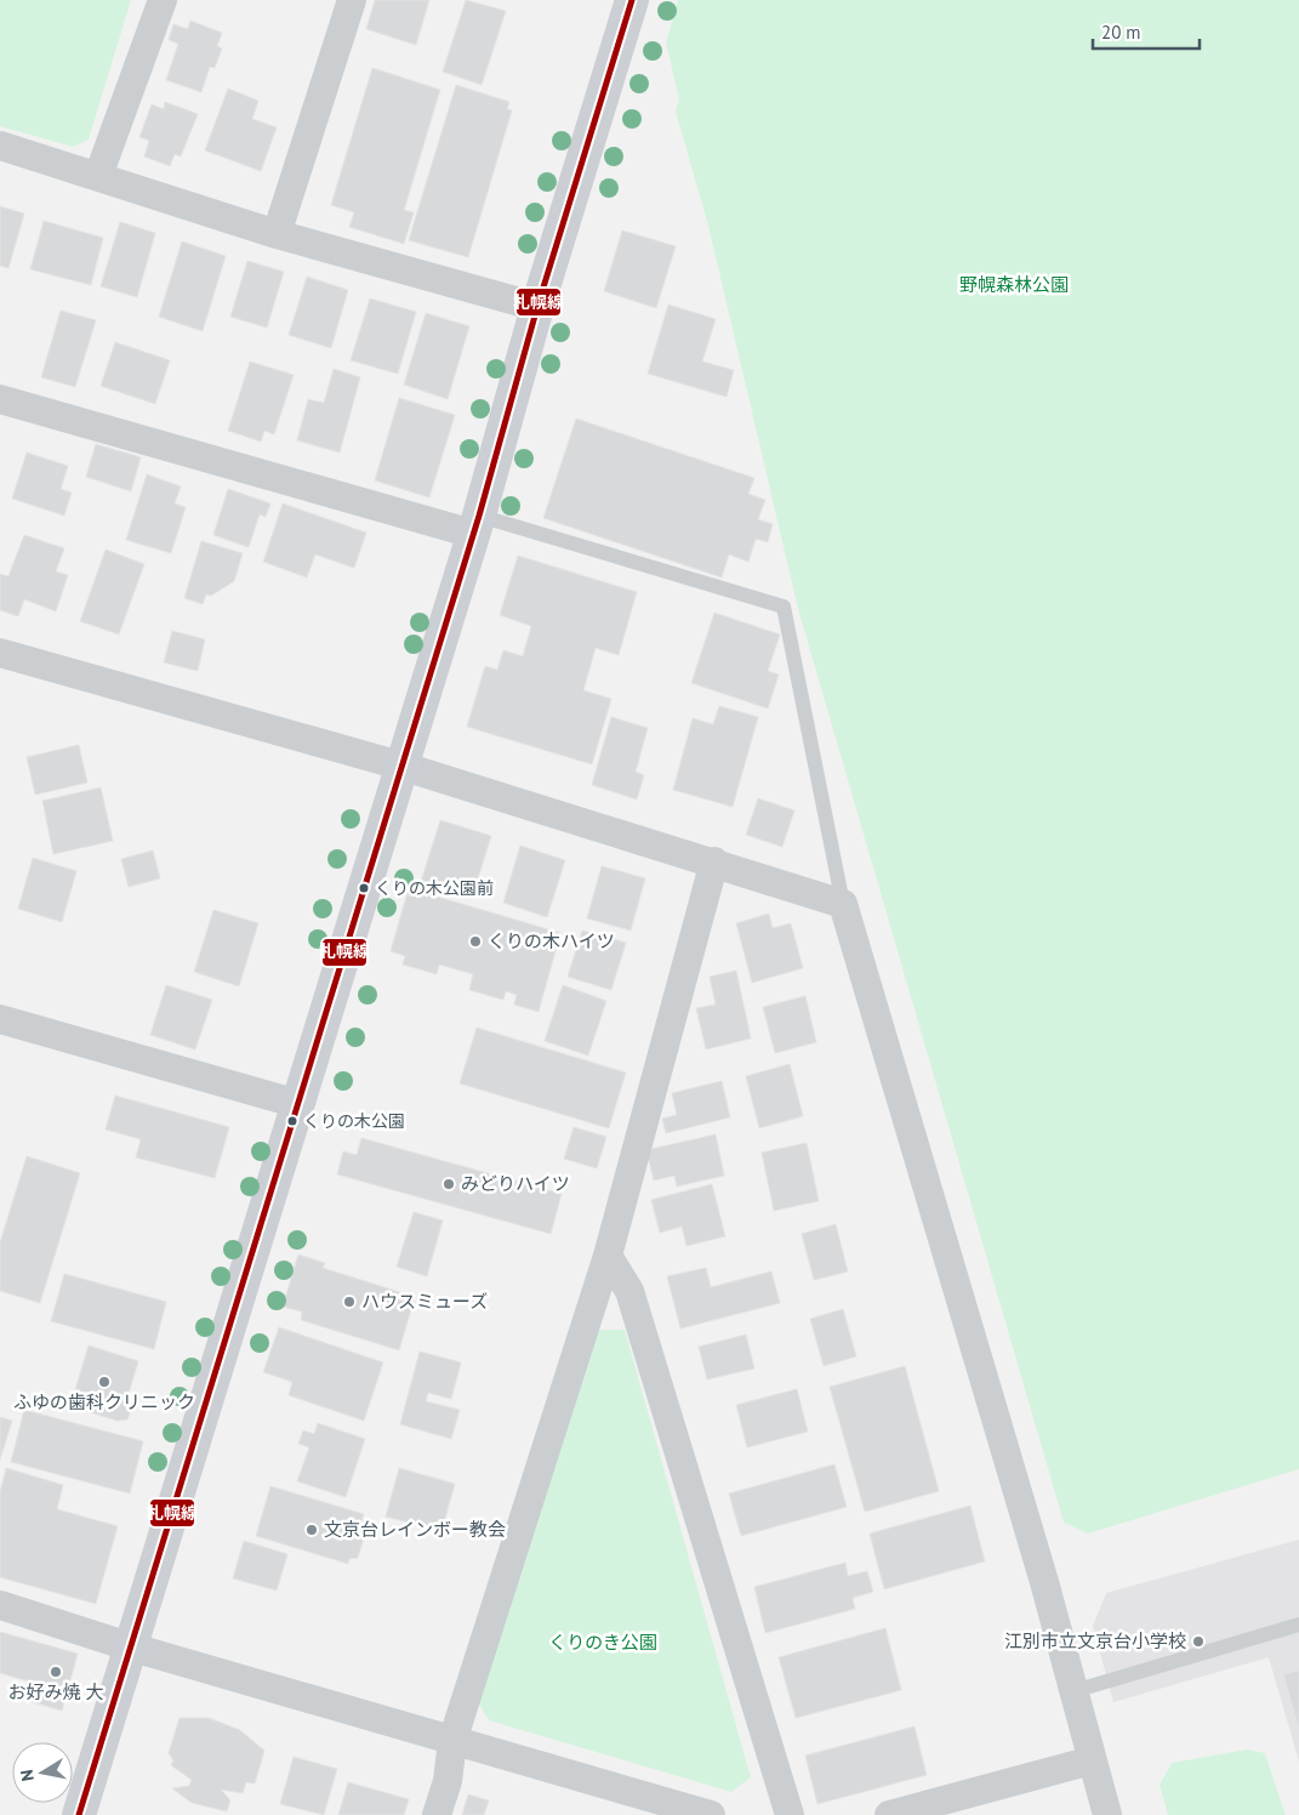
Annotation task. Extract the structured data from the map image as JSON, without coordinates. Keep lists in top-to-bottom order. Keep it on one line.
{"parks":["野幌森林公園","くりのき公園"],"places":["くりの木公園前","くりの木ハイツ","くりの木公園","みどりハイツ","ハウスミューズ","ふゆの歯科クリニック","文京台レインボー教会","江別市立文京台小学校","お好み焼 大"],"lines":["transit line 札幌線"],"scale_bar":"20 m","north":"left"}
